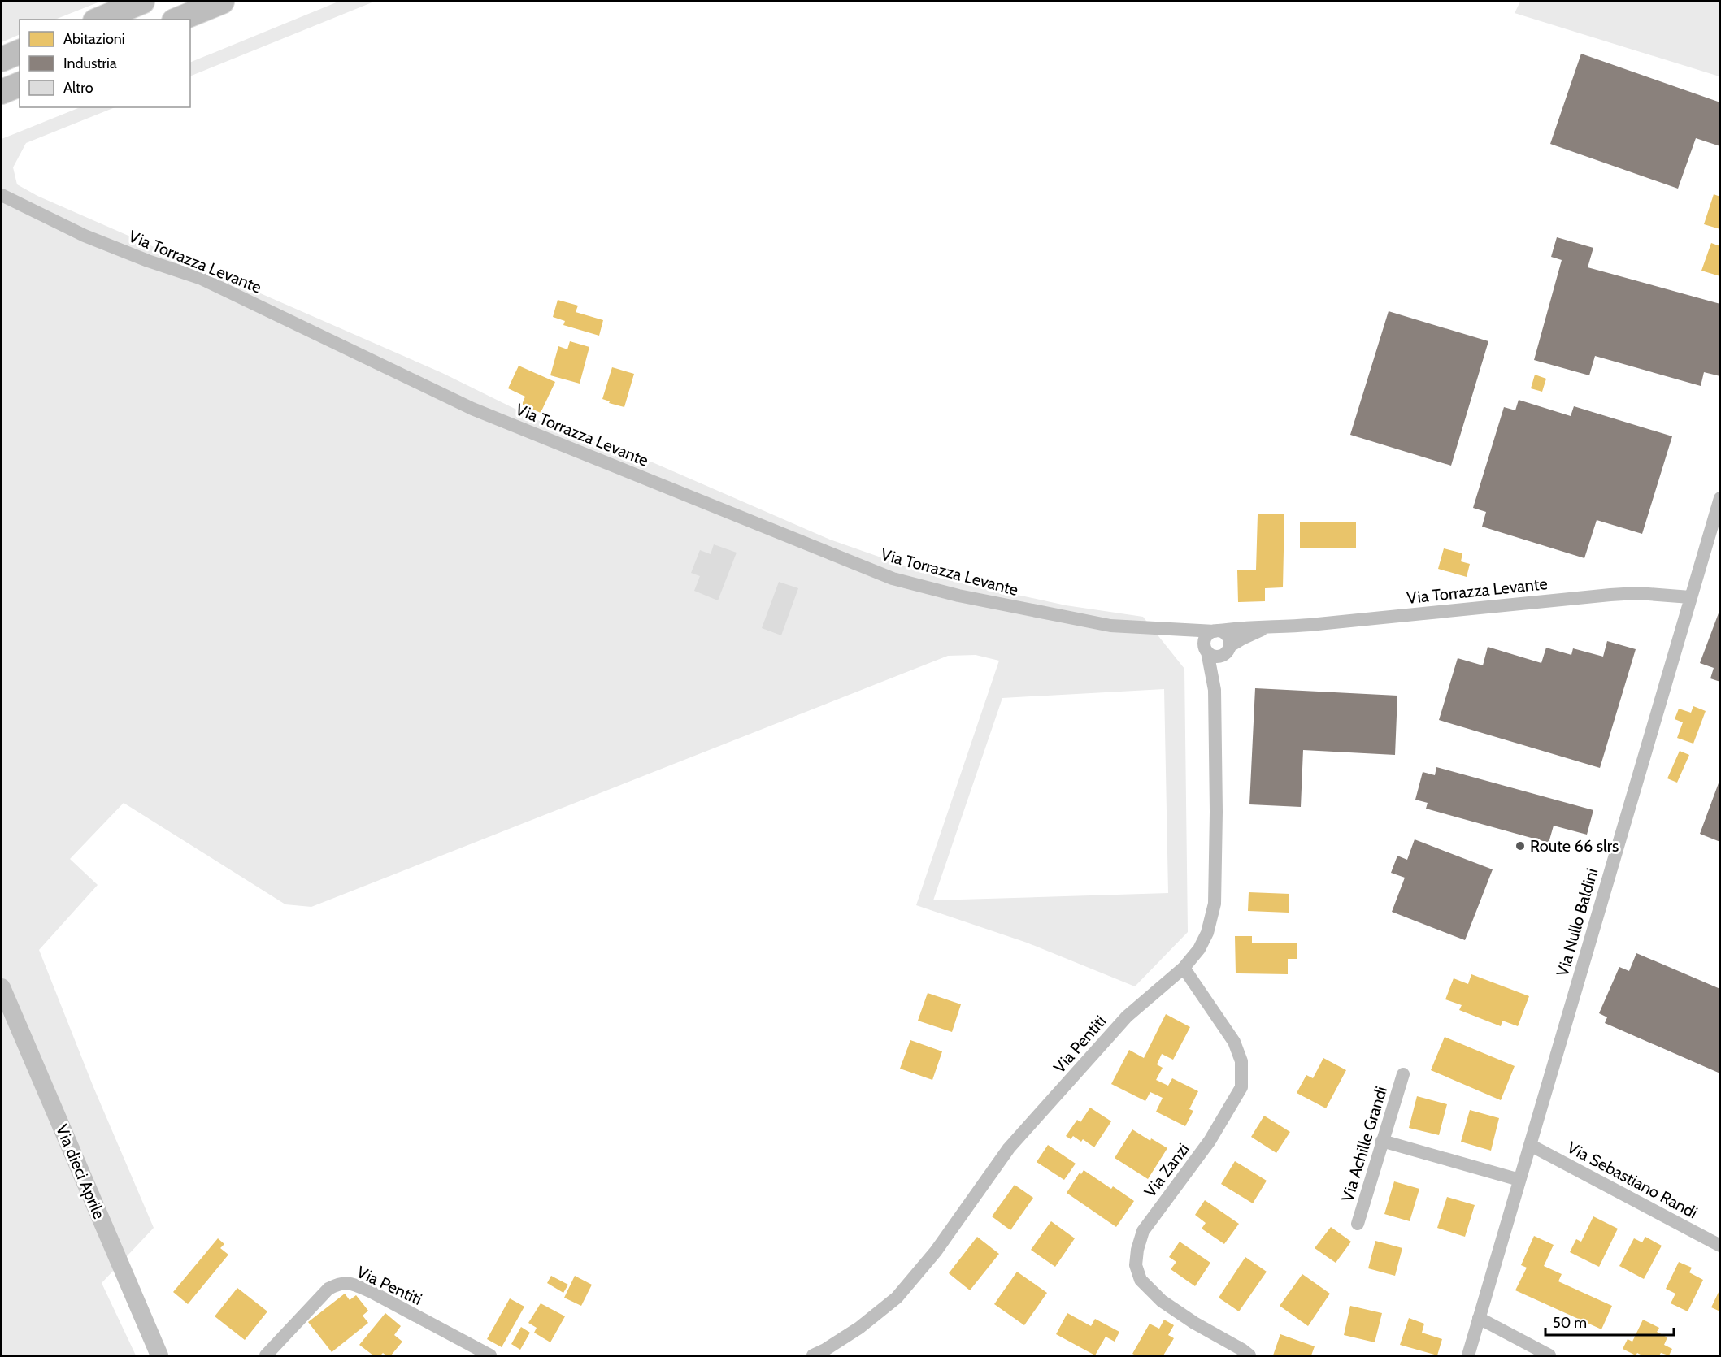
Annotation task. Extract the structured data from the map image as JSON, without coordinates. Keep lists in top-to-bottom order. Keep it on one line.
{"streets":{"main road":["Via dieci Aprile"],"street":["Via Torrazza Levante","Via Nullo Baldini","Via Pentiti","Via Achille Grandi","Via Zanzi","Via Sebastiano Randi"]},"crossings":[["Via Torrazza Levante","Via Nullo Baldini"],["Via Torrazza Levante","Via Pentiti"],["Via Nullo Baldini","Via Sebastiano Randi"],["Via Pentiti","Via Zanzi"]],"places":["Route 66 slrs"],"legend":["Abitazioni","Industria","Altro"],"scale_bar":"50 m"}
